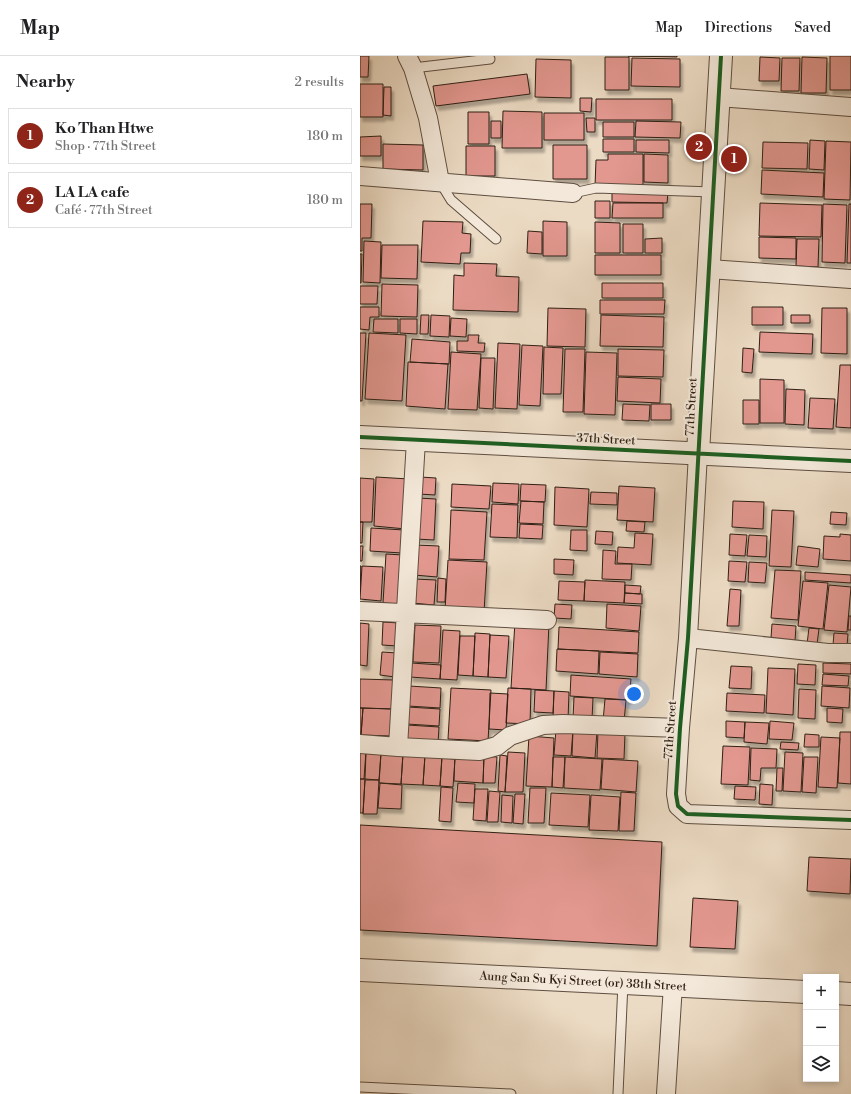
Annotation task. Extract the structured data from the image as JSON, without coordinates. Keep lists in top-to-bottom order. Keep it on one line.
{"streets":{"street":["77th Street","37th Street","Aung San Su Kyi Street (or) 38th Street"]},"crossings":[["77th Street","37th Street"]],"page":{"header":"Map","nav":["Map","Directions","Saved"],"heading":["Nearby","2 results"],"list":[{"mark":"1","name":"Ko Than Htwe","note":"Shop · 77th Street","value":"180 m"},{"mark":"2","name":"LA LA cafe","note":"Café · 77th Street","value":"180 m"}],"pins":["2","1"],"map_buttons":["+","−"]}}
